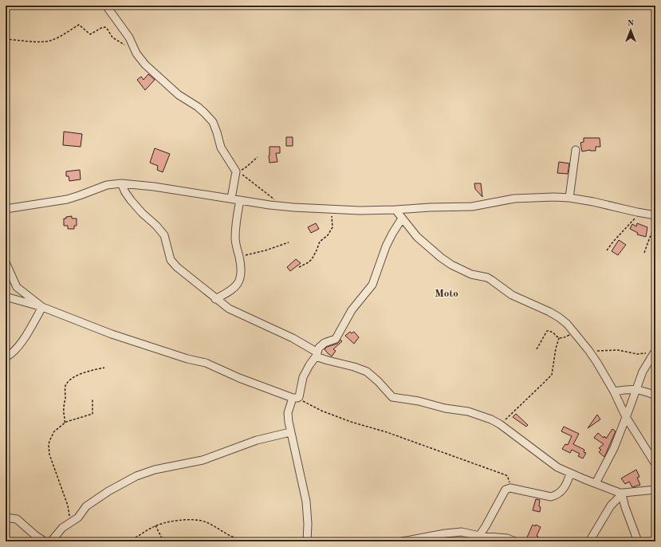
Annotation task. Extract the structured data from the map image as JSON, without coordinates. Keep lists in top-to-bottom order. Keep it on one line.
{"districts":["Moto"],"north":"top"}
